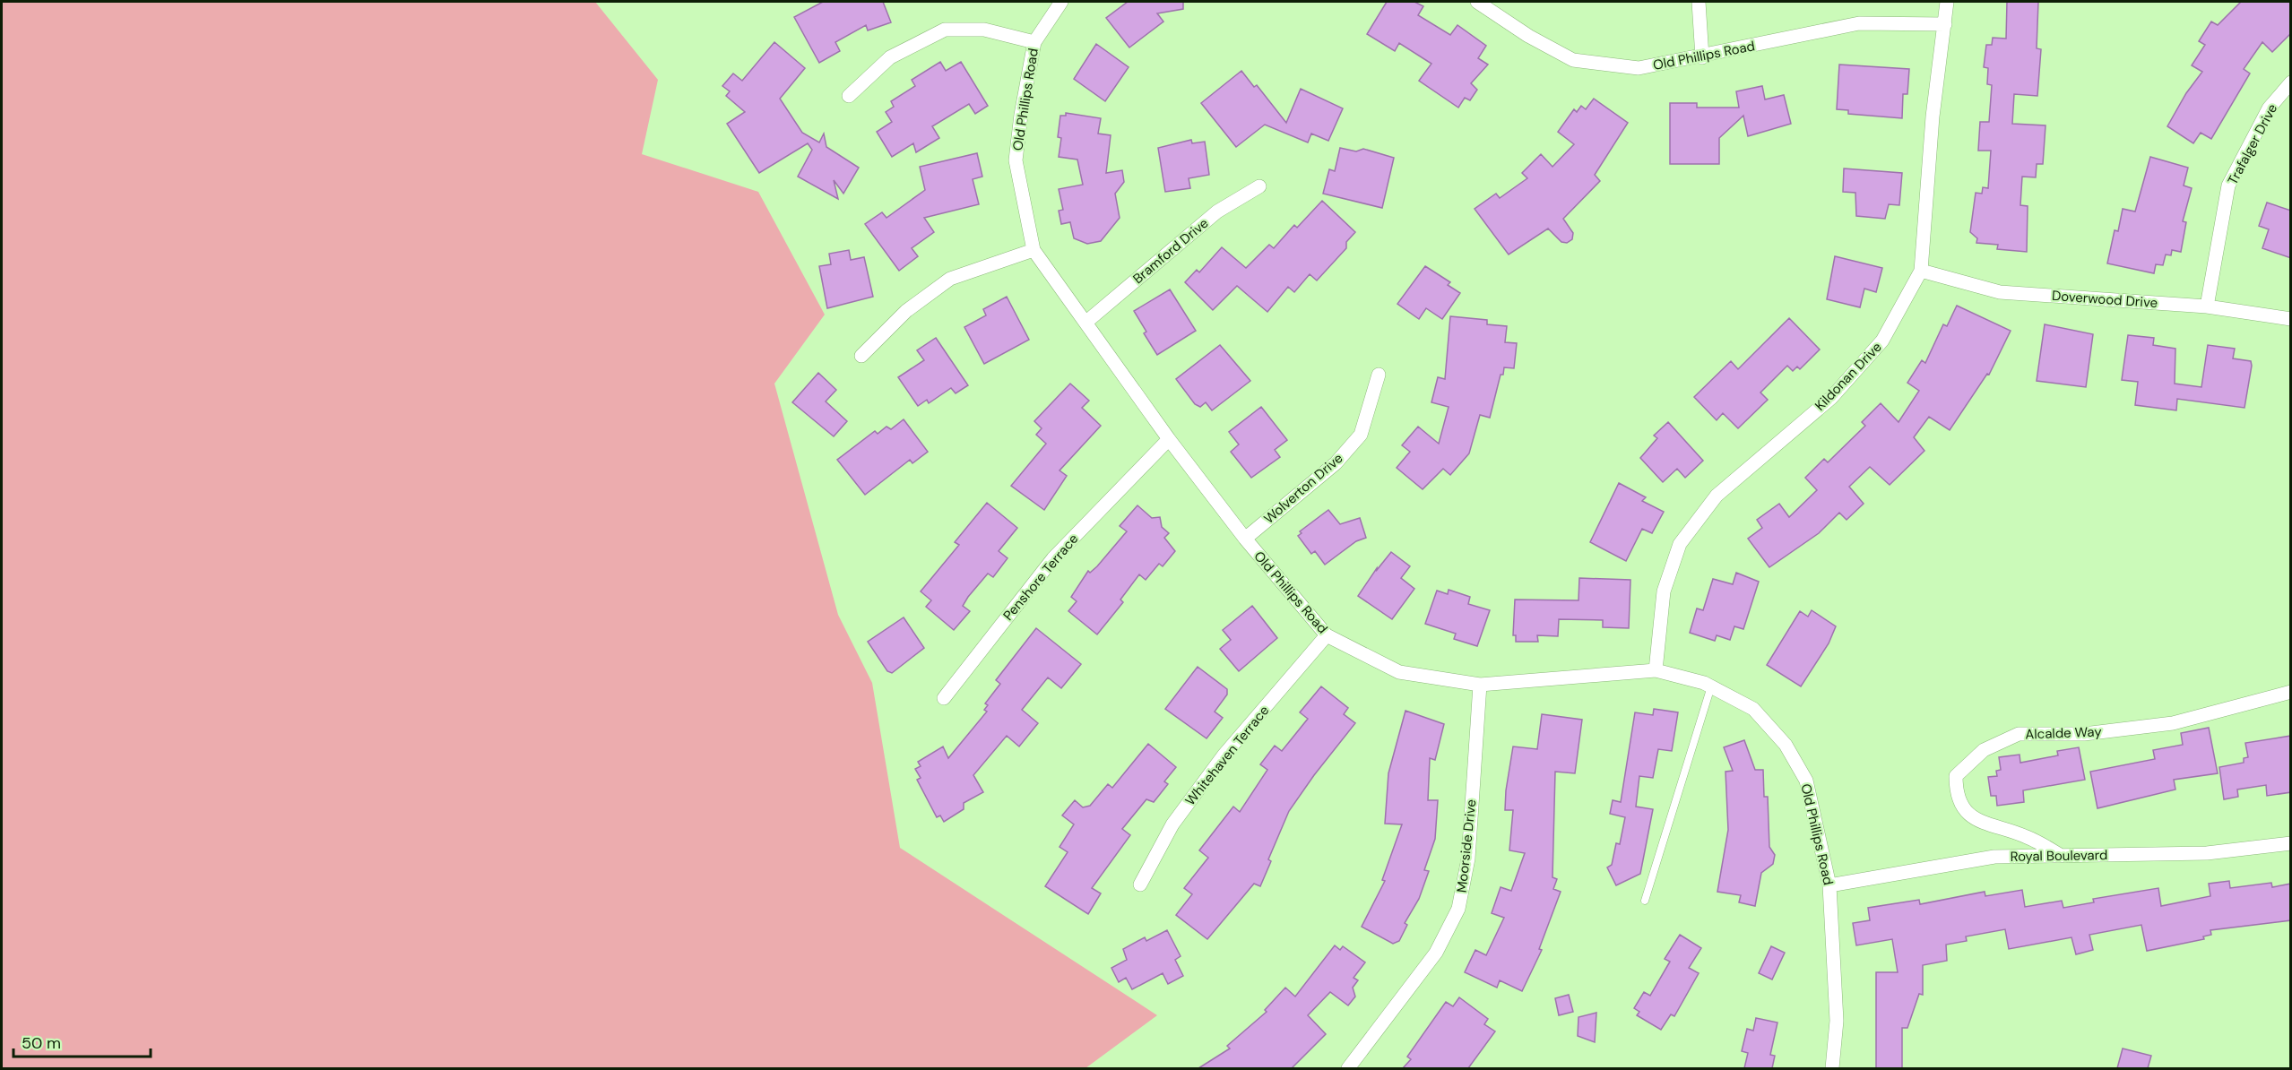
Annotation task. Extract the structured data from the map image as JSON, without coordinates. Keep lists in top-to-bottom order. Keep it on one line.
{"streets":{"street":["Old Phillips Road","Trafalger Drive","Bramford Drive","Doverwood Drive","Kildonan Drive","Wolverton Drive","Penshore Terrace","Alcalde Way","Whitehaven Terrace","Moorside Drive","Royal Boulevard"]},"crossings":[["Old Phillips Road","Bramford Drive"],["Old Phillips Road","Kildonan Drive"],["Old Phillips Road","Wolverton Drive"],["Old Phillips Road","Penshore Terrace"],["Old Phillips Road","Whitehaven Terrace"],["Old Phillips Road","Moorside Drive"],["Old Phillips Road","Royal Boulevard"],["Trafalger Drive","Doverwood Drive"],["Doverwood Drive","Kildonan Drive"],["Alcalde Way","Royal Boulevard"]],"scale_bar":"50 m"}
